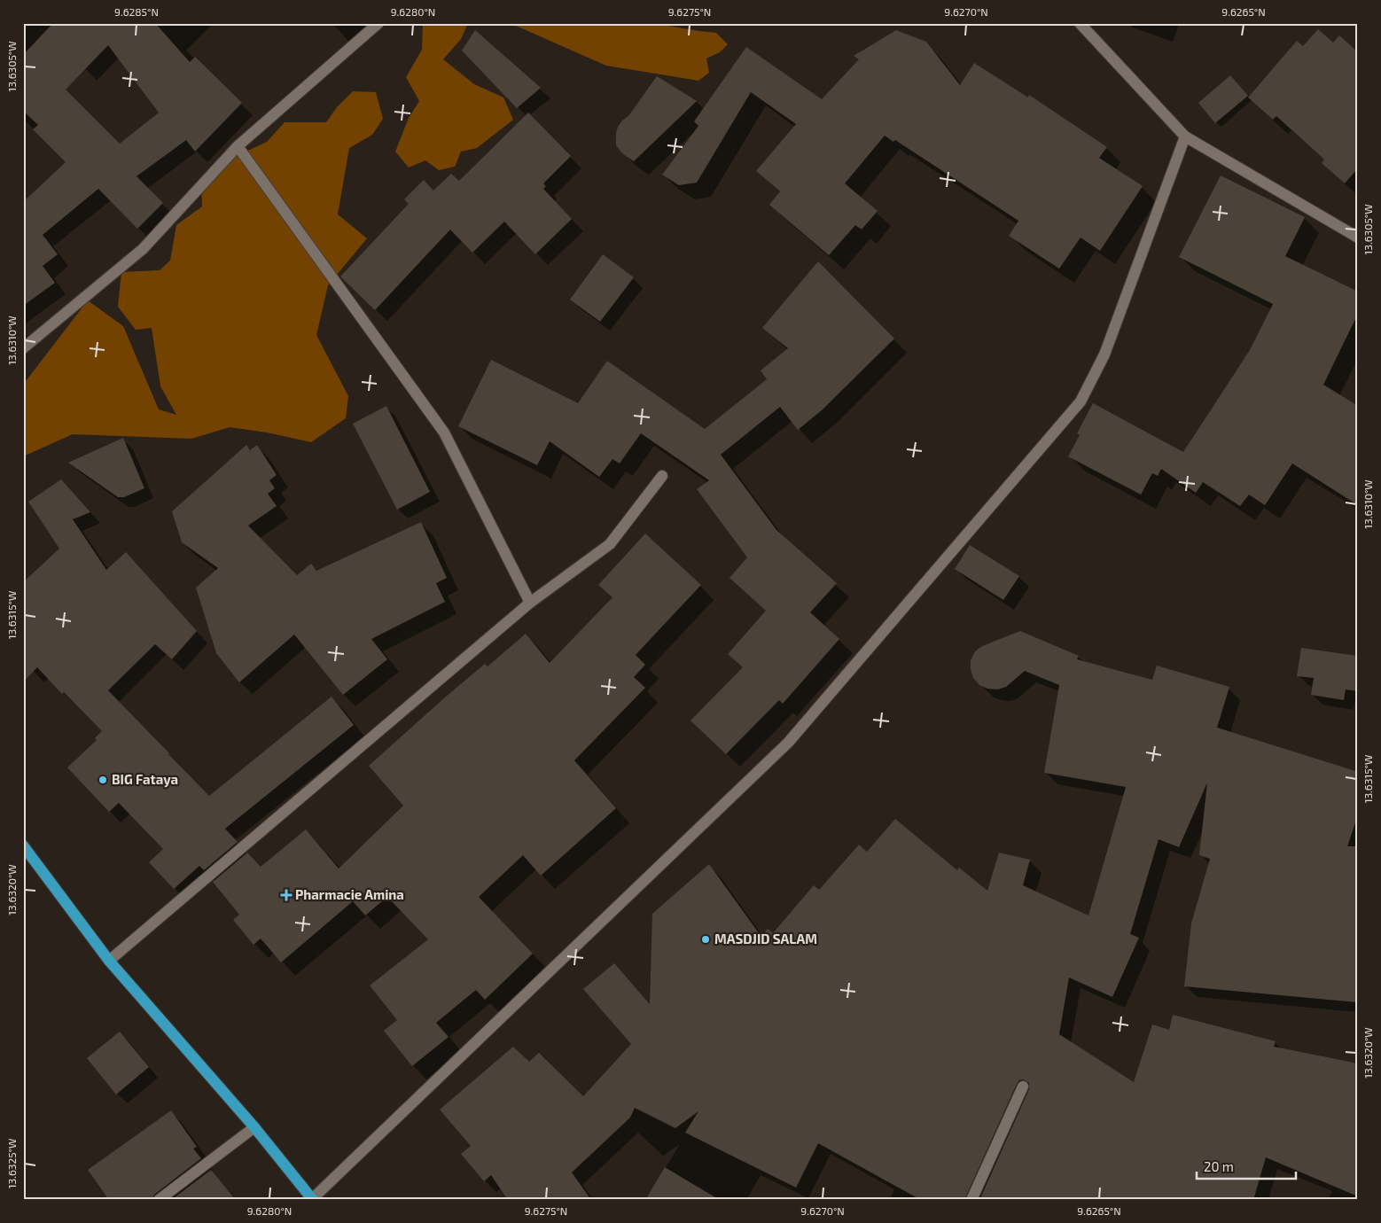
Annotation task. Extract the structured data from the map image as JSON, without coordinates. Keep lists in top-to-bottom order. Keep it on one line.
{"places":{"other":["BIG Fataya","MASDJID SALAM"],"health":["Pharmacie Amina"]},"scale_bar":"20 m","coordinates":["9.6285°N","9.6280°N","9.6275°N","9.6270°N","9.6265°N","13.6305°W","13.6310°W","13.6315°W","13.6320°W","13.6325°W"]}
